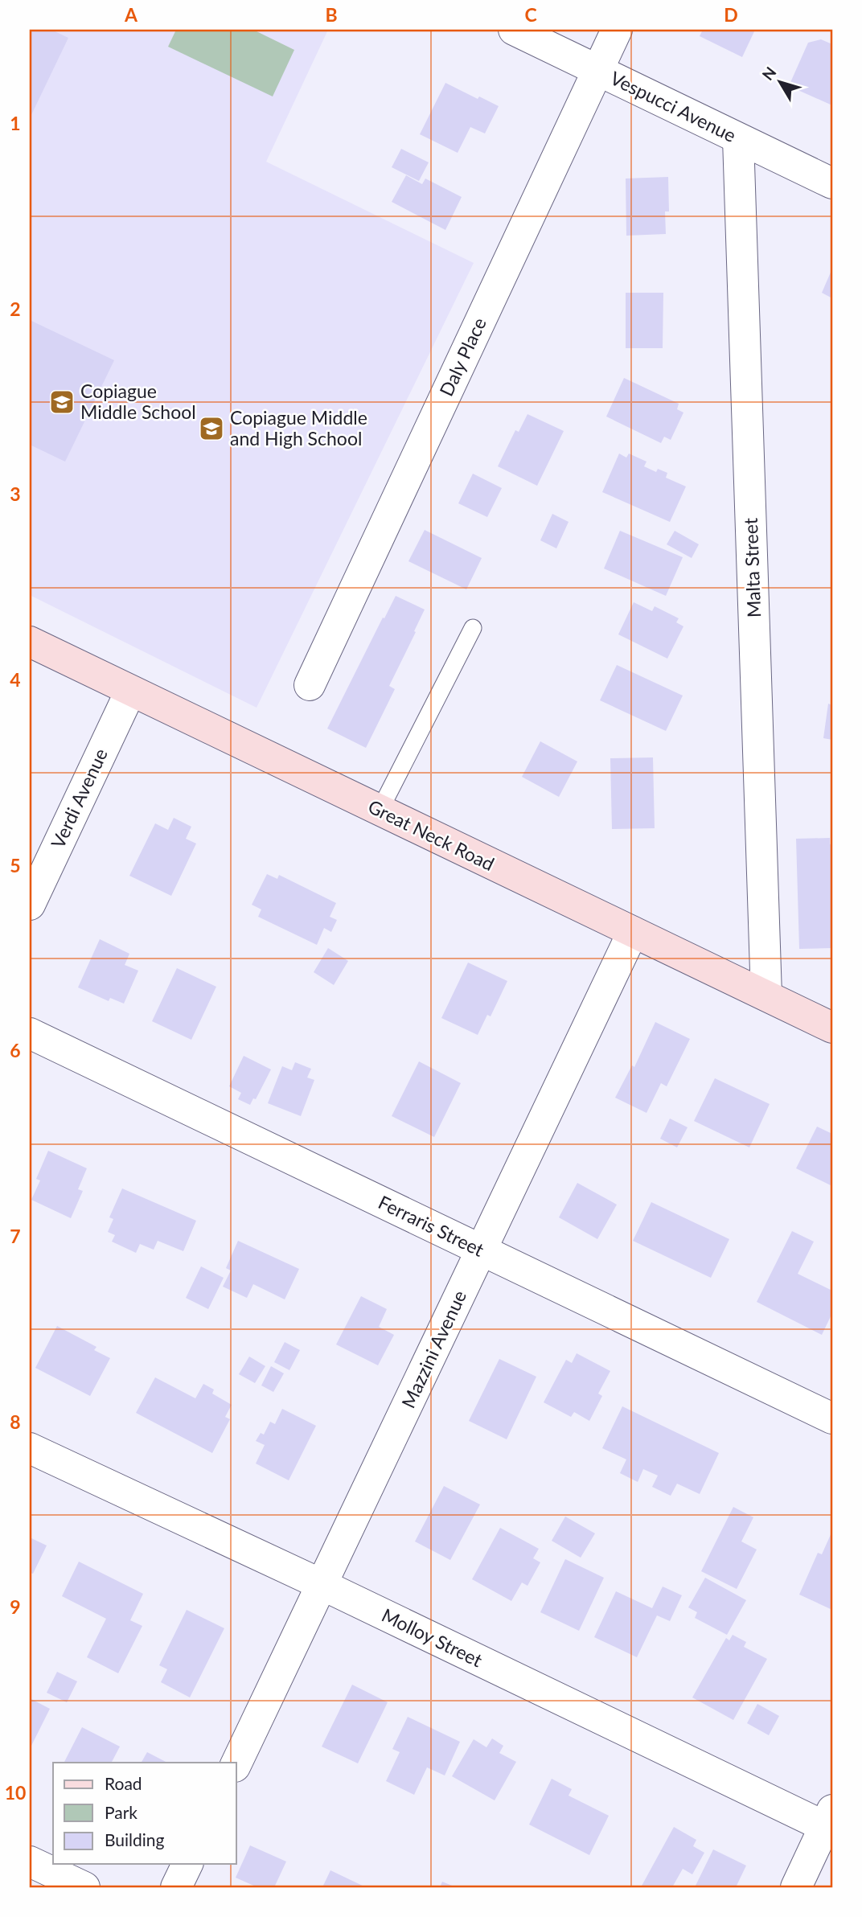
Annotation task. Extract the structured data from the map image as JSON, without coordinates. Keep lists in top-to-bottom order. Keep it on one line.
{"streets":{"main road":["Great Neck Road"],"street":["Vespucci Avenue","Daly Place","Malta Street","Verdi Avenue","Ferraris Street","Mazzini Avenue","Molloy Street"]},"crossings":[["Vespucci Avenue","Daly Place"],["Vespucci Avenue","Malta Street"],["Malta Street","Great Neck Road"],["Verdi Avenue","Great Neck Road"],["Great Neck Road","Mazzini Avenue"],["Ferraris Street","Mazzini Avenue"],["Mazzini Avenue","Molloy Street"]],"places":{"school or university":["Copiague Middle School","Copiague Middle and High School"]},"legend":["Road","Park","Building"],"north":"top left","grid":{"columns":["A","B","C","D"],"rows":["1","2","3","4","5","6","7","8","9","10"]}}
